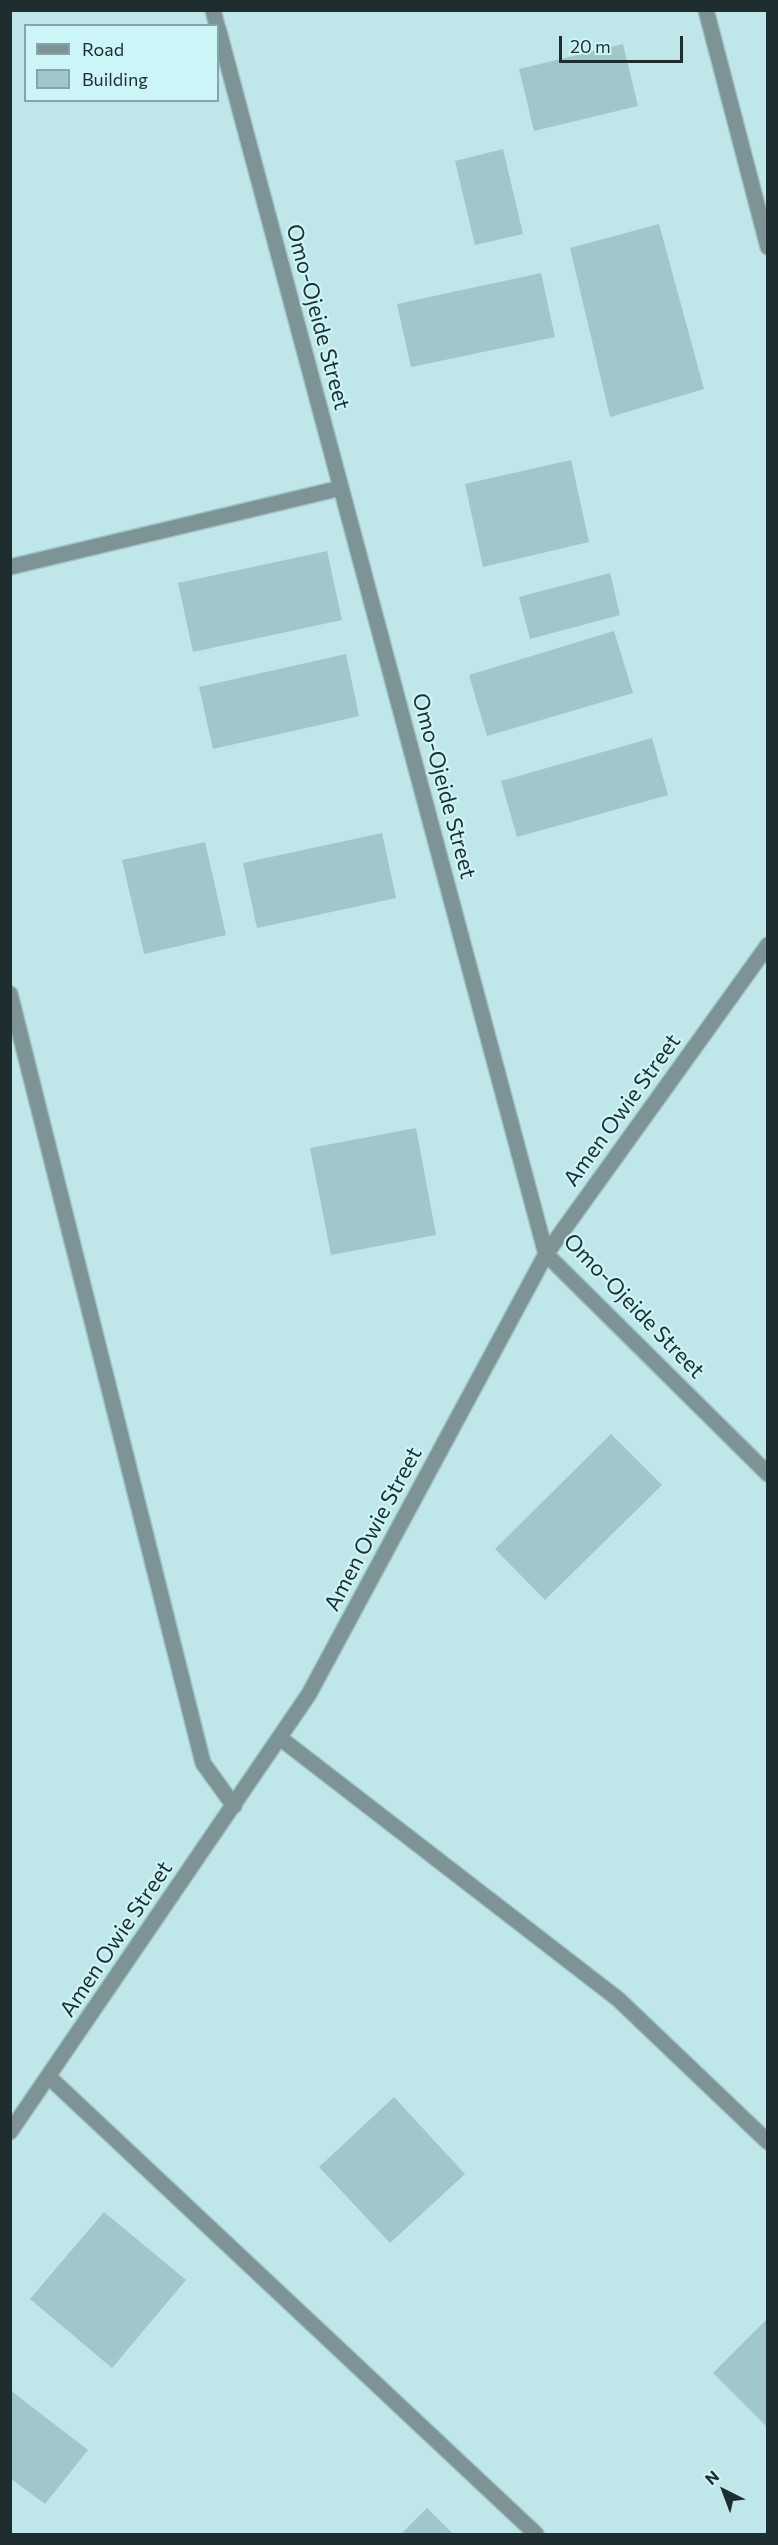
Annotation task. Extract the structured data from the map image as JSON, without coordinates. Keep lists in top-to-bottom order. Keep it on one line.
{"streets":{"street":["Omo-Ojeide Street","Amen Owie Street"]},"crossings":[["Omo-Ojeide Street","Amen Owie Street"]],"legend":["Road","Building"],"scale_bar":"20 m","north":"top left"}
